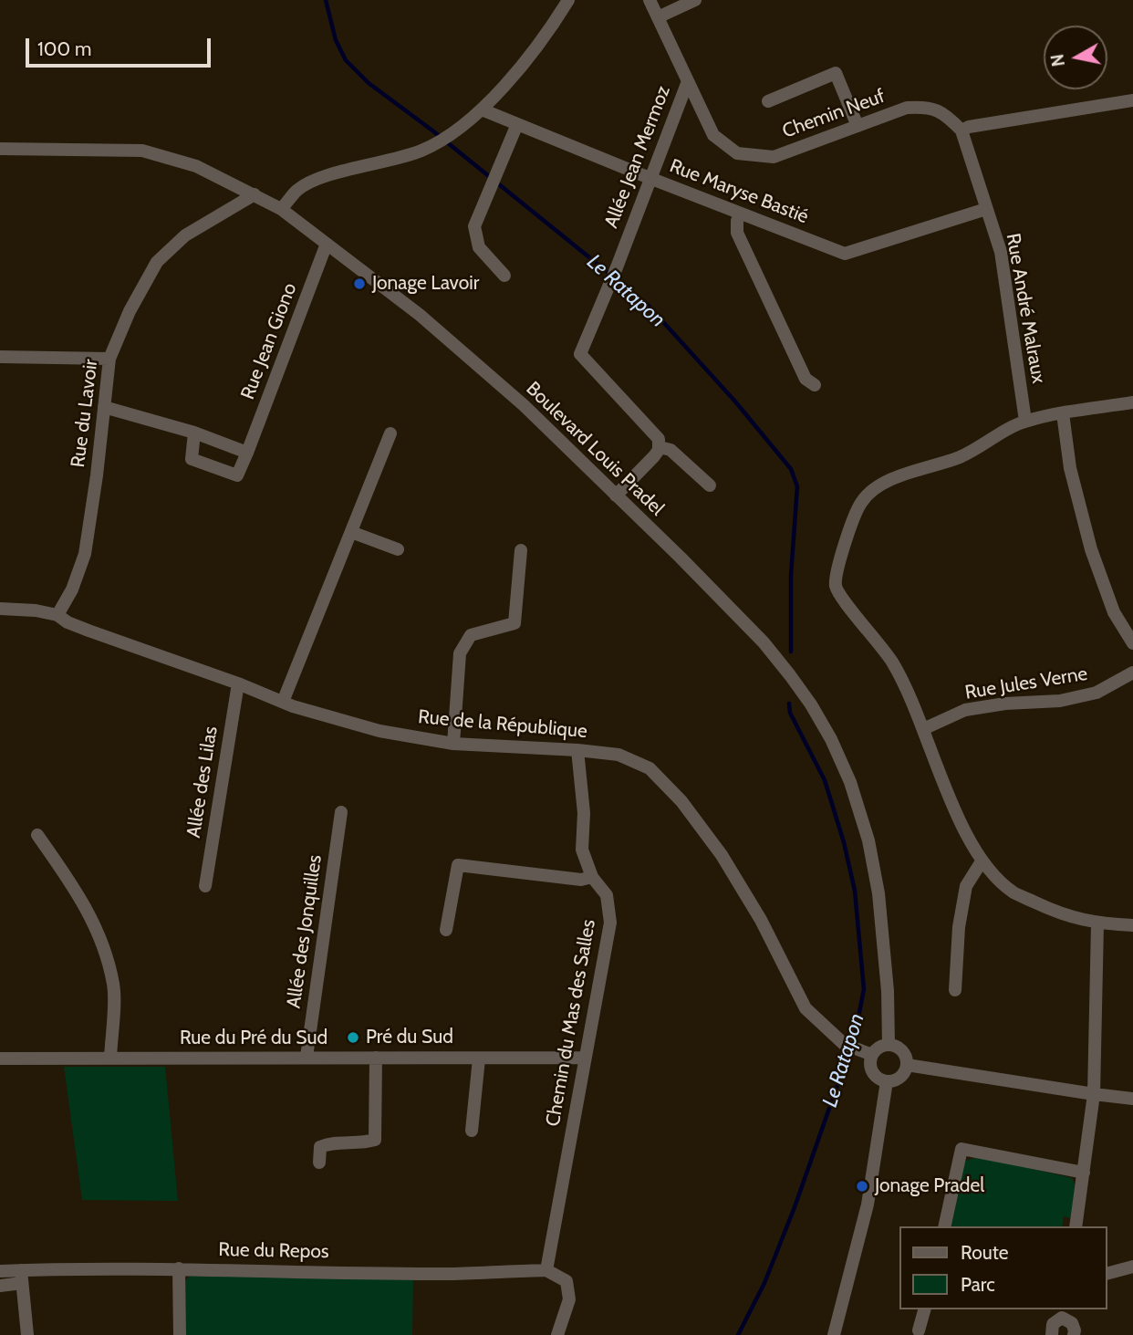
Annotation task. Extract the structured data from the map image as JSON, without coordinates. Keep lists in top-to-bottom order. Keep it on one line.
{"streets":{"street":["Chemin Neuf","Allée Jean Mermoz","Rue Maryse Bastié","Rue André Malraux","Rue Jean Giono","Rue du Lavoir","Boulevard Louis Pradel","Rue Jules Verne","Rue de la République","Allée des Lilas","Allée des Jonquilles","Chemin du Mas des Salles","Rue du Pré du Sud","Rue du Repos"]},"crossings":[["Chemin Neuf","Allée Jean Mermoz"],["Chemin Neuf","Rue André Malraux"],["Allée Jean Mermoz","Rue Maryse Bastié"],["Rue Maryse Bastié","Rue André Malraux"],["Rue Jean Giono","Boulevard Louis Pradel"],["Rue du Lavoir","Boulevard Louis Pradel"],["Rue du Lavoir","Rue de la République"],["Boulevard Louis Pradel","Rue de la République"],["Rue de la République","Allée des Lilas"],["Rue de la République","Chemin du Mas des Salles"],["Allée des Jonquilles","Rue du Pré du Sud"],["Chemin du Mas des Salles","Rue du Pré du Sud"],["Chemin du Mas des Salles","Rue du Repos"]],"water":["Le Ratapon"],"places":["Jonage Lavoir","Pré du Sud","Jonage Pradel"],"legend":["Route","Parc"],"scale_bar":"100 m","north":"left"}
